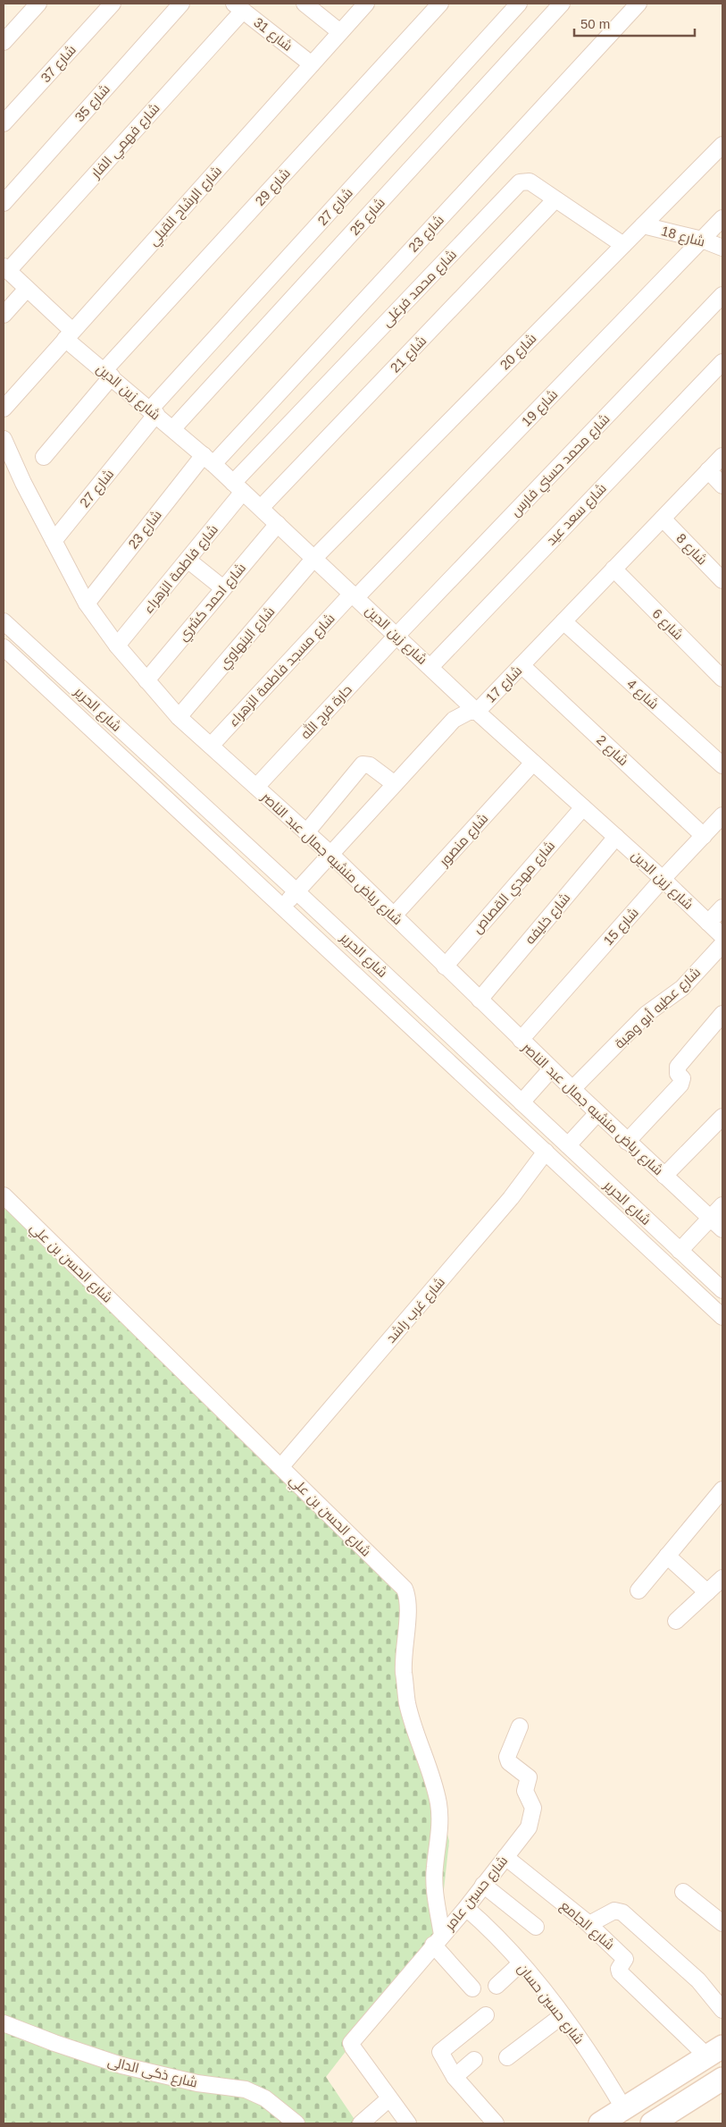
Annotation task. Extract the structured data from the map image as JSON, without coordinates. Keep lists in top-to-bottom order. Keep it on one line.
{"streets":{"street":["شارع 31","شارع 37","شارع 35","شارع فهمي الفار","شارع 29","شارع الرشاح القبلي","شارع 27","شارع 25","شارع 23","شارع 18","شارع محمد فرغلى","شارع 20","شارع 21","شارع زين الدين","شارع 19","شارع محمد حسني فارس","شارع سعد عيد","شارع 8","شارع فاطمة الزهراء","شارع احمد كشري","شارع 6","شارع البنهاوي","شارع مسجد فاطمة الزهراء","شارع 17","شارع 4","شارع الحرير","حارة فرج الله","شارع 2","شارع منصور","شارع رياض منشيه جمال عبد الناصر","شارع مهدي القصاص","شارع خليفه","شارع 15","شارع عطيه أبو وهبة","شارع الحسن بن علي","شارع غرب راشد","شارع حسين عامر","شارع الجامع","شارع حسين حسان","شارع ذكى الدالى"]},"crossings":[["شارع 31","شارع فهمي الفار"],["شارع 31","شارع الرشاح القبلي"],["شارع فهمي الفار","شارع زين الدين"],["شارع 29","شارع زين الدين"],["شارع الرشاح القبلي","شارع زين الدين"],["شارع 27","شارع زين الدين"],["شارع 27","شارع رياض منشيه جمال عبد الناصر"],["شارع 25","شارع زين الدين"],["شارع 23","شارع زين الدين"],["شارع 23","شارع رياض منشيه جمال عبد الناصر"],["شارع 18","شارع 20"],["شارع 18","شارع 19"],["شارع محمد فرغلى","شارع 20"],["شارع محمد فرغلى","شارع 21"],["شارع محمد فرغلى","شارع زين الدين"],["شارع محمد فرغلى","شارع فاطمة الزهراء"],["شارع 20","شارع زين الدين"],["شارع 20","شارع البنهاوي"],["شارع 21","شارع زين الدين"],["شارع زين الدين","شارع 19"],["شارع زين الدين","شارع محمد حسني فارس"],["شارع زين الدين","شارع سعد عيد"],["شارع زين الدين","شارع فاطمة الزهراء"],["شارع زين الدين","شارع احمد كشري"],["شارع زين الدين","شارع البنهاوي"],["شارع زين الدين","شارع مسجد فاطمة الزهراء"],["شارع زين الدين","شارع 17"],["شارع زين الدين","حارة فرج الله"],["شارع زين الدين","شارع منصور"],["شارع زين الدين","شارع مهدي القصاص"],["شارع زين الدين","شارع خليفه"],["شارع زين الدين","شارع 15"],["شارع 19","شارع مسجد فاطمة الزهراء"],["شارع محمد حسني فارس","حارة فرج الله"],["شارع 8","شارع 17"],["شارع فاطمة الزهراء","شارع رياض منشيه جمال عبد الناصر"],["شارع احمد كشري","شارع رياض منشيه جمال عبد الناصر"],["شارع 6","شارع 17"],["شارع البنهاوي","شارع رياض منشيه جمال عبد الناصر"],["شارع مسجد فاطمة الزهراء","شارع رياض منشيه جمال عبد الناصر"],["شارع 17","شارع 4"],["شارع 17","شارع الحرير"],["شارع 17","شارع 2"],["شارع 17","شارع رياض منشيه جمال عبد الناصر"],["شارع الحرير","شارع غرب راشد"],["حارة فرج الله","شارع رياض منشيه جمال عبد الناصر"],["شارع 2","شارع 15"],["شارع منصور","شارع رياض منشيه جمال عبد الناصر"],["شارع رياض منشيه جمال عبد الناصر","شارع مهدي القصاص"],["شارع رياض منشيه جمال عبد الناصر","شارع خليفه"],["شارع رياض منشيه جمال عبد الناصر","شارع 15"],["شارع رياض منشيه جمال عبد الناصر","شارع عطيه أبو وهبة"],["شارع الحسن بن علي","شارع غرب راشد"],["شارع الحسن بن علي","شارع حسين عامر"],["شارع حسين عامر","شارع الجامع"],["شارع حسين عامر","شارع حسين حسان"]],"scale_bar":"50 m"}
